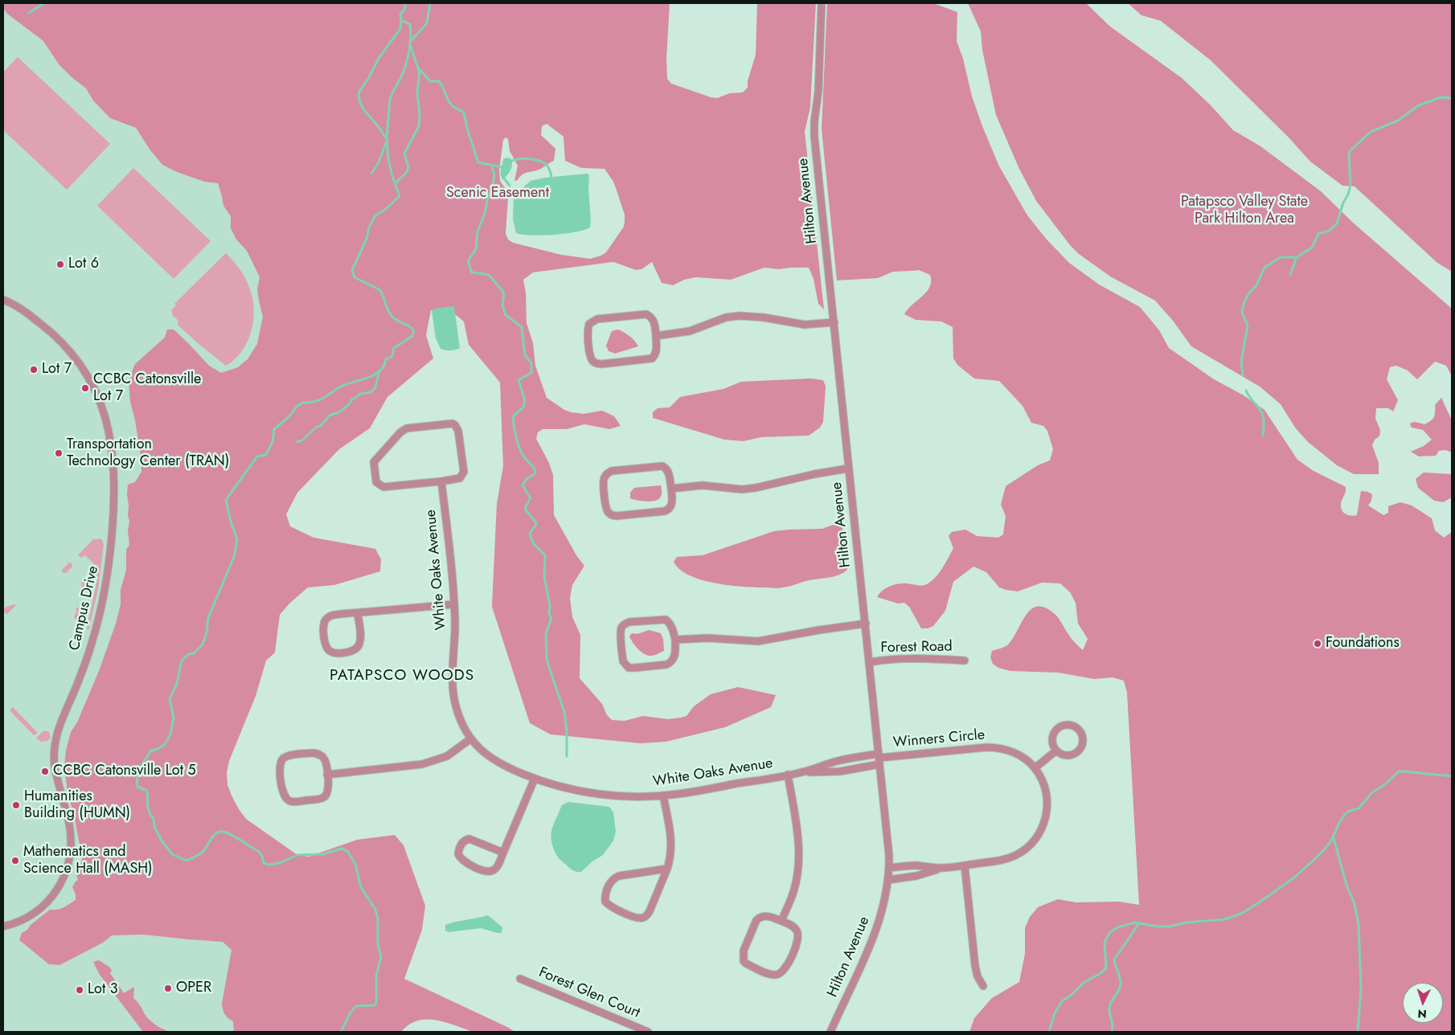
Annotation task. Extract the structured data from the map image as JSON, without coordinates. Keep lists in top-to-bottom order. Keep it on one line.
{"streets":{"street":["Hilton Avenue","White Oaks Avenue","Campus Drive","Forest Road","Winners Circle","Forest Glen Court"]},"crossings":[["Hilton Avenue","White Oaks Avenue"],["Hilton Avenue","Forest Road"],["Hilton Avenue","Winners Circle"],["White Oaks Avenue","Winners Circle"]],"districts":["PATAPSCO WOODS"],"parks":["Scenic Easement","Patapsco Valley State Park Hilton Area"],"places":["Lot 6","Lot 7","CCBC Catonsville Lot 7","Transportation Technology Center (TRAN)","Foundations","CCBC Catonsville Lot 5","Humanities Building (HUMN)","Mathematics and Science Hall (MASH)","OPER","Lot 3"],"north":"bottom"}
